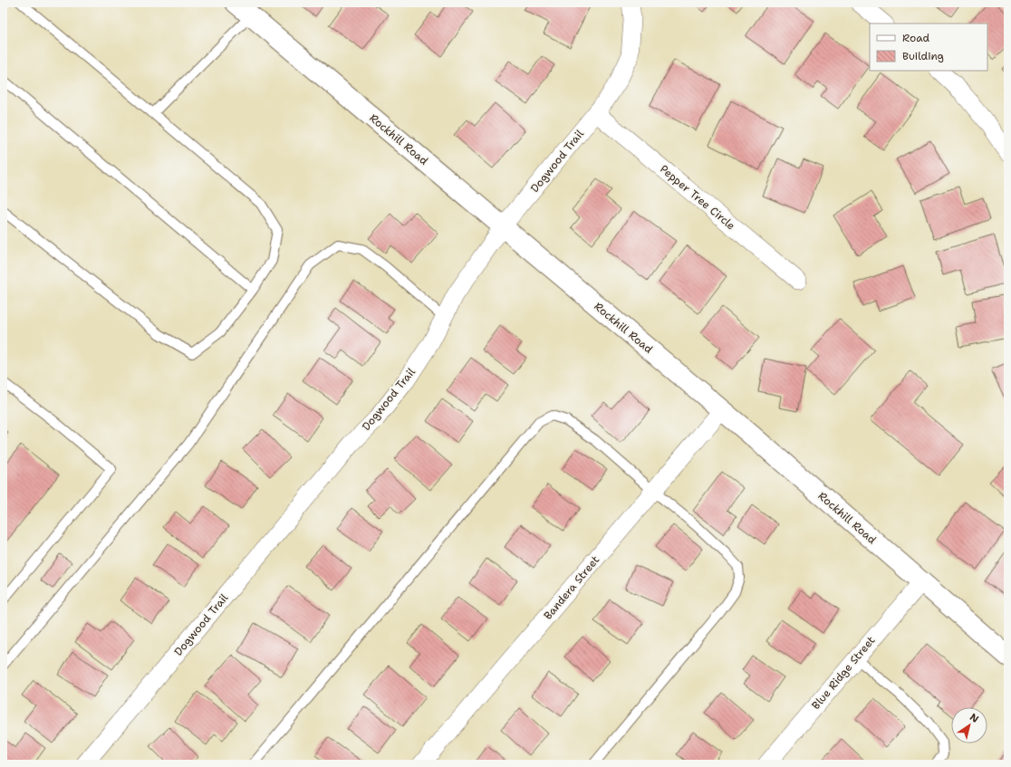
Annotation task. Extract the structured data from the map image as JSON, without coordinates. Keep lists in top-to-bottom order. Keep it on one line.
{"streets":{"street":["Rockhill Road","Dogwood Trail","Pepper Tree Circle","Bandera Street","Blue Ridge Street"]},"crossings":[["Rockhill Road","Dogwood Trail"],["Rockhill Road","Bandera Street"],["Rockhill Road","Blue Ridge Street"],["Dogwood Trail","Pepper Tree Circle"]],"legend":["Road","Building"],"north":"top right"}
